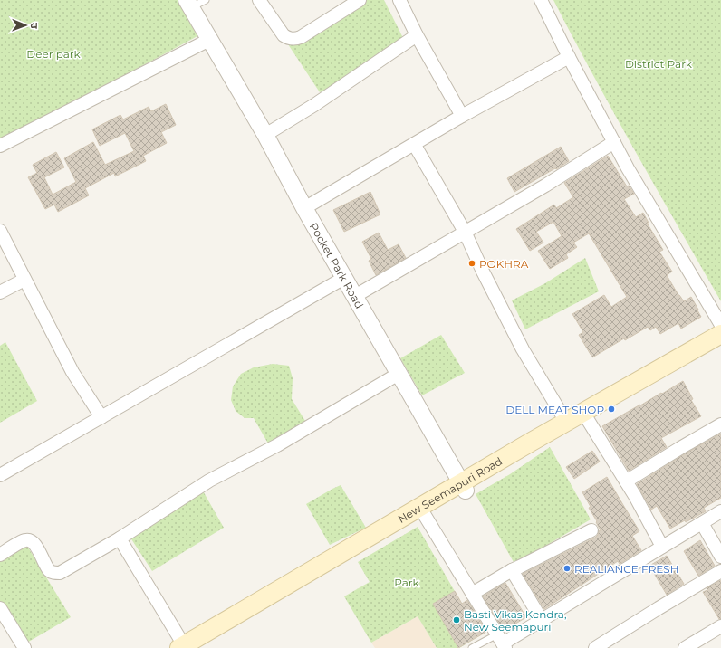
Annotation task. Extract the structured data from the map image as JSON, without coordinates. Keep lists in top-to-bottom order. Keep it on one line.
{"streets":{"main road":["New Seemapuri Road"],"street":["Pocket Park Road"]},"crossings":[["Pocket Park Road","New Seemapuri Road"]],"parks":["Deer park","District Park","Park"],"places":["POKHRA","DELL MEAT SHOP","REALIANCE FRESH","Basti Vikas Kendra, New Seemapuri"],"north":"right"}
